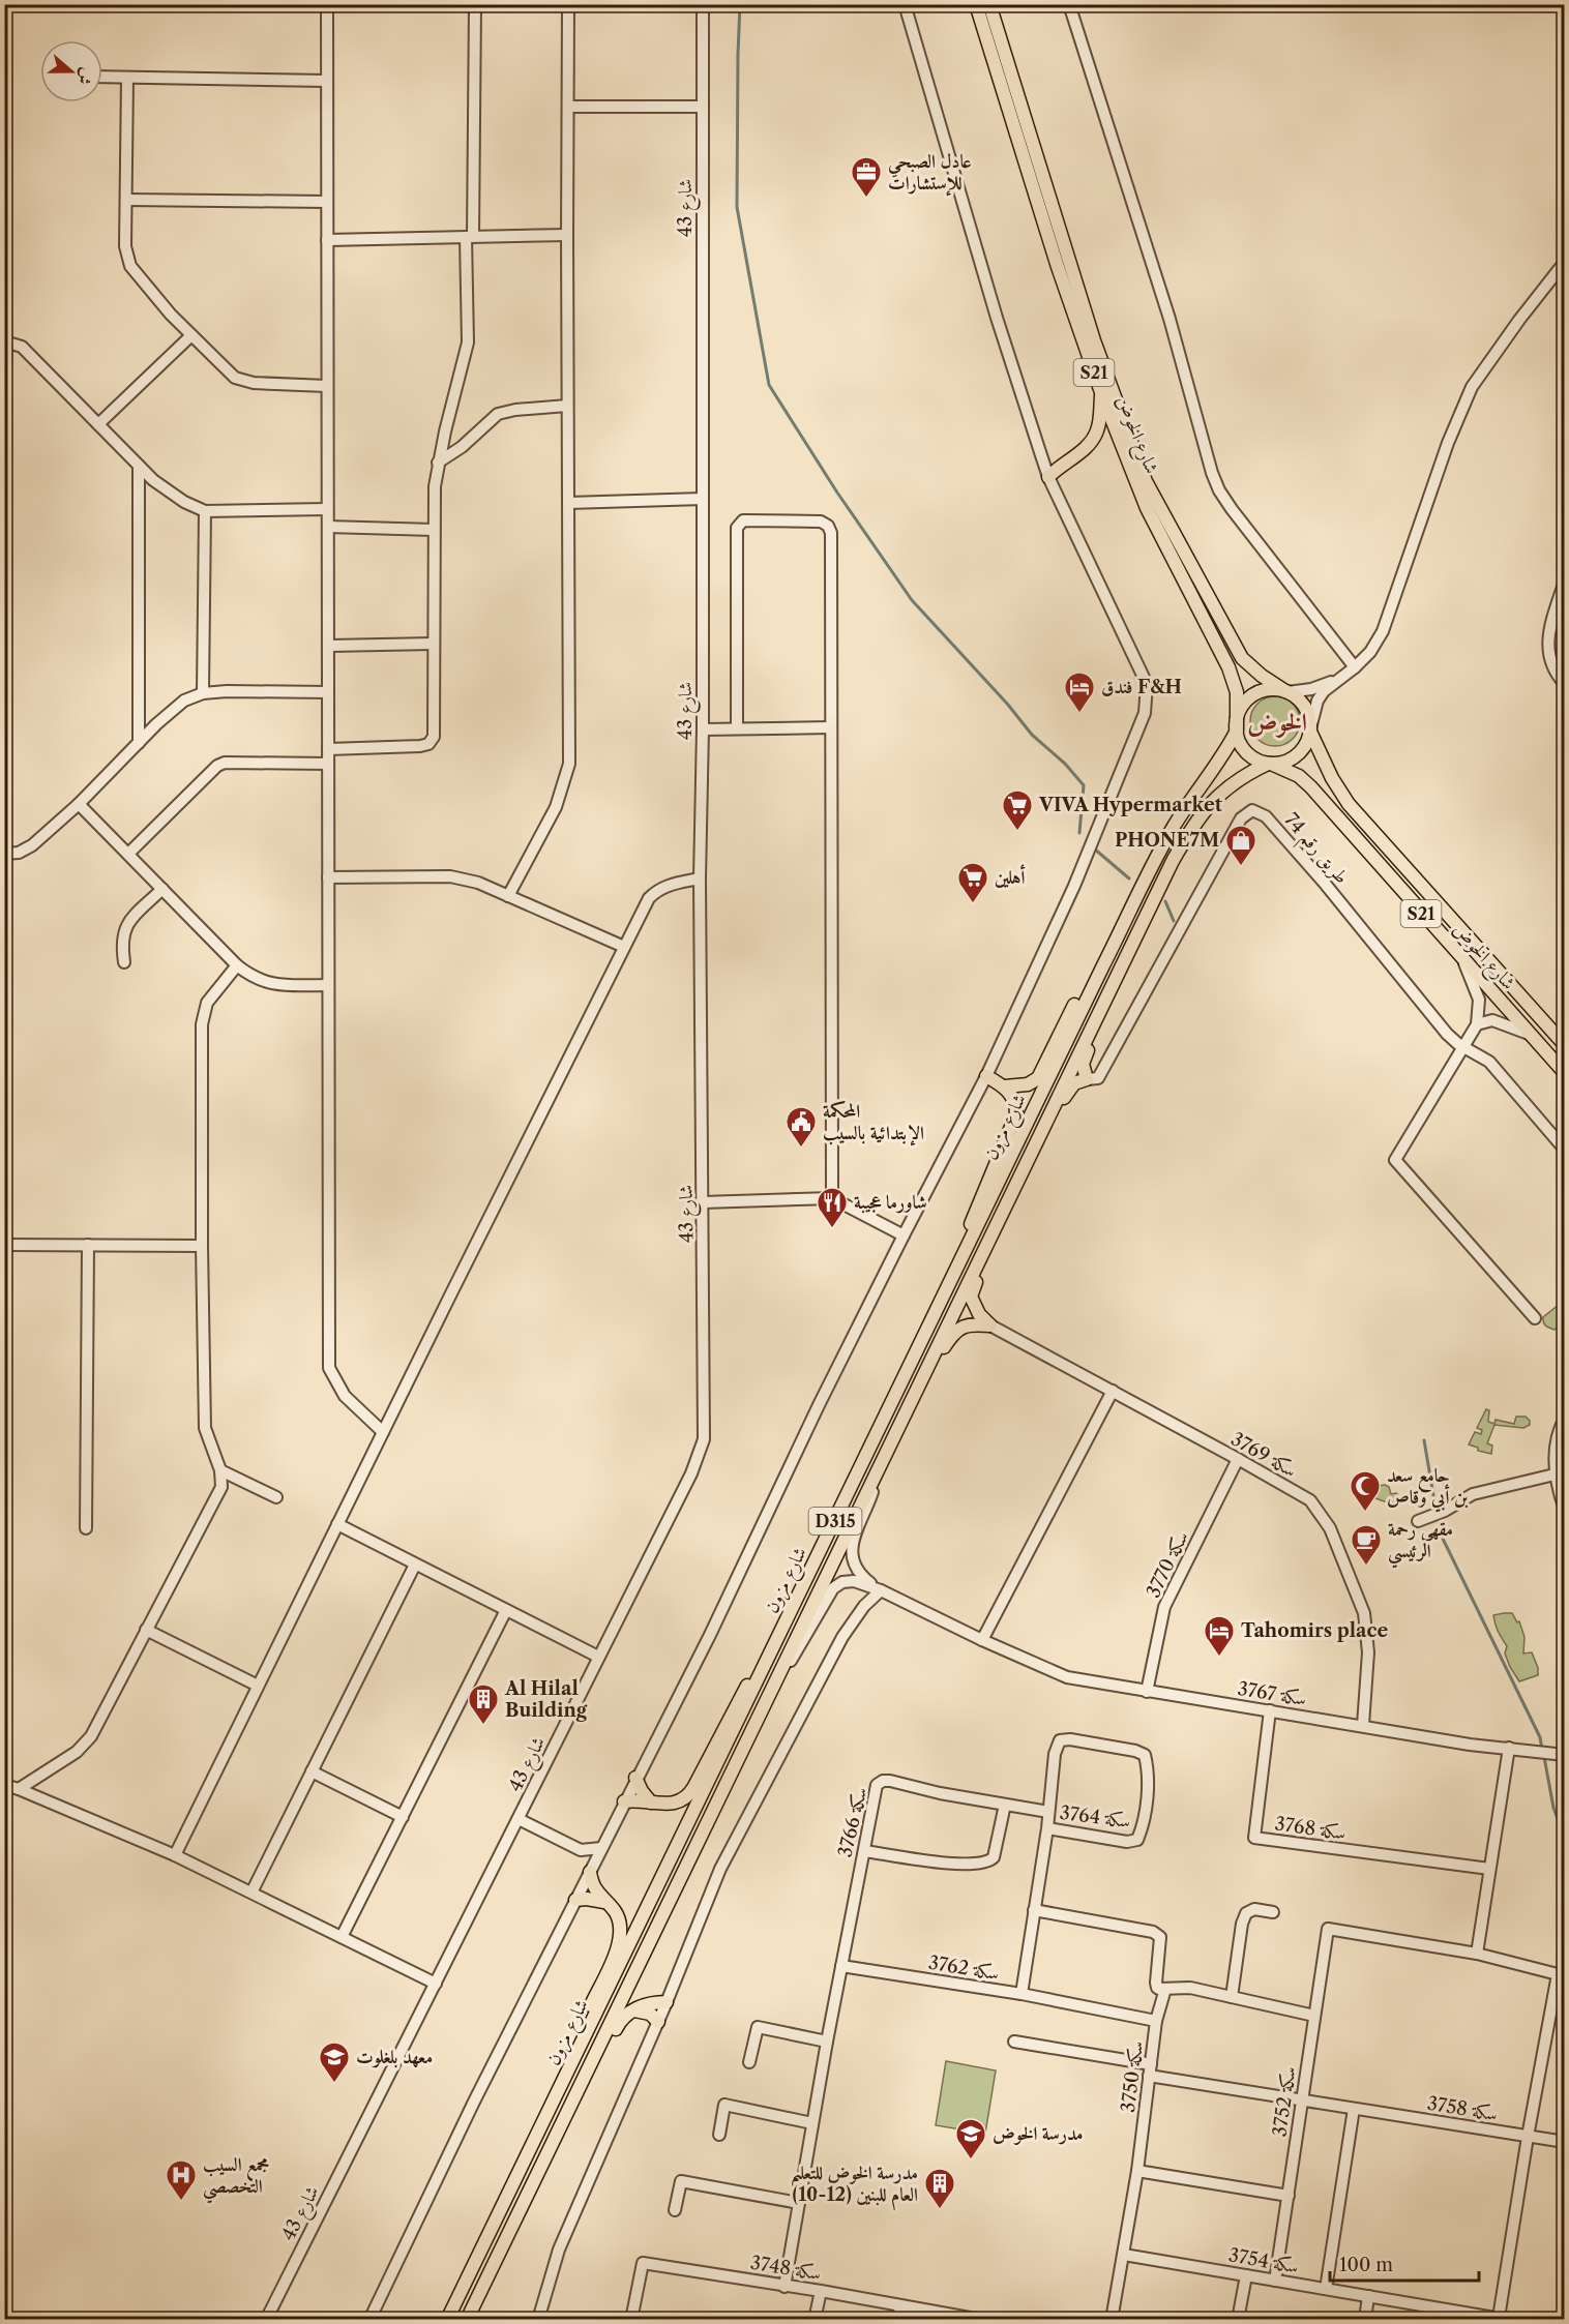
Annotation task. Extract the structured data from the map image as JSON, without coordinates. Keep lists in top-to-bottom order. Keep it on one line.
{"streets":{"main road":["S21","شارع الخوض","شارع مزون","D315"],"street":["شارع 43","طريق رقم 74","سكة 3769","سكة 3770","سكة 3767","سكة 3764","سكة 3766","سكة 3768","سكة 3762","سكة 3750","سكة 3752","سكة 3758","سكة 3754","سكة 3748"]},"crossings":[["S21","شارع الخوض"],["S21","شارع مزون"],["شارع الخوض","شارع مزون"],["سكة 3769","سكة 3770"],["سكة 3769","سكة 3767"],["سكة 3770","سكة 3767"],["سكة 3767","سكة 3768"],["سكة 3764","سكة 3766"],["سكة 3764","سكة 3762"],["سكة 3766","سكة 3762"],["سكة 3762","سكة 3750"],["سكة 3750","سكة 3758"],["سكة 3750","سكة 3754"],["سكة 3752","سكة 3758"],["سكة 3752","سكة 3754"]],"districts":["الخوض"],"places":{"office":["عادل الصبحي للإستشارات"],"hotel":["فندق F&H","Tahomirs place"],"supermarket":["VIVA Hypermarket","أهلين"],"shop":["PHONE7M"],"public building":["المحكمة الإبتدائية بالسيب"],"restaurant":["شاورما عجيبة"],"mosque":["جامع سعد بن أبي وقاص"],"cafe":["مقهي رحمة الرئيسي"],"building":["Al Hilal Building","مدرسة الخوض للتعليم العام للبنين (12-10)"],"school or university":["معهد بلغلوت","مدرسة الخوض"],"hospital":["مجمع السيب التخصصي"]},"scale_bar":"100 m","north":"right"}
